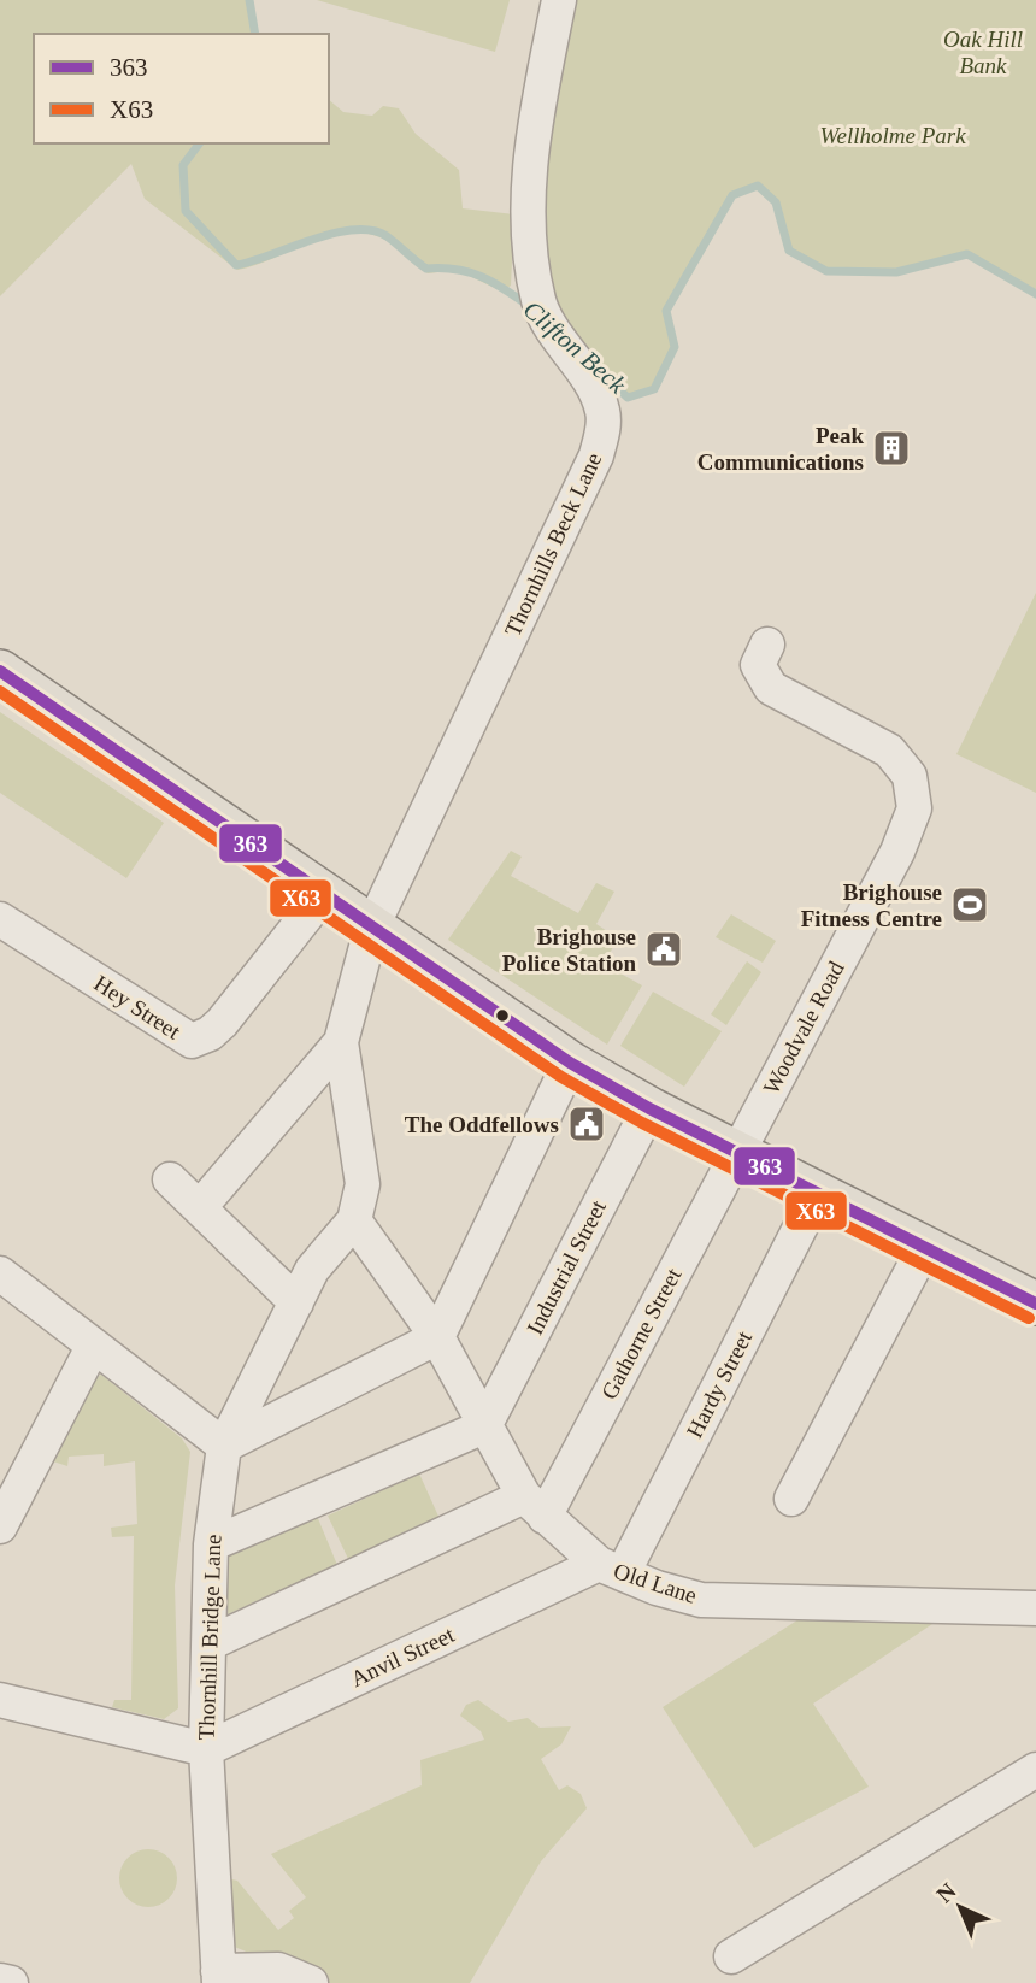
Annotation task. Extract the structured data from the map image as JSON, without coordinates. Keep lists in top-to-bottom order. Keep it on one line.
{"streets":{"street":["Thornhills Beck Lane","Hey Street","Woodvale Road","Industrial Street","Gathorne Street","Hardy Street","Old Lane","Thornhill Bridge Lane","Anvil Street"]},"crossings":[["Thornhills Beck Lane","Thornhill Bridge Lane"],["Woodvale Road","Gathorne Street"],["Industrial Street","Old Lane"],["Gathorne Street","Old Lane"],["Hardy Street","Old Lane"],["Hardy Street","Anvil Street"],["Old Lane","Thornhill Bridge Lane"],["Old Lane","Anvil Street"],["Thornhill Bridge Lane","Anvil Street"]],"water":["Clifton Beck"],"parks":["Oak Hill Bank","Wellholme Park"],"places":{"building":["Peak Communications"],"sports":["Brighouse Fitness Centre"],"public building":["Brighouse Police Station","The Oddfellows"]},"lines":["transit line 363","transit line X63"],"legend":["363","X63"],"north":"top left"}
